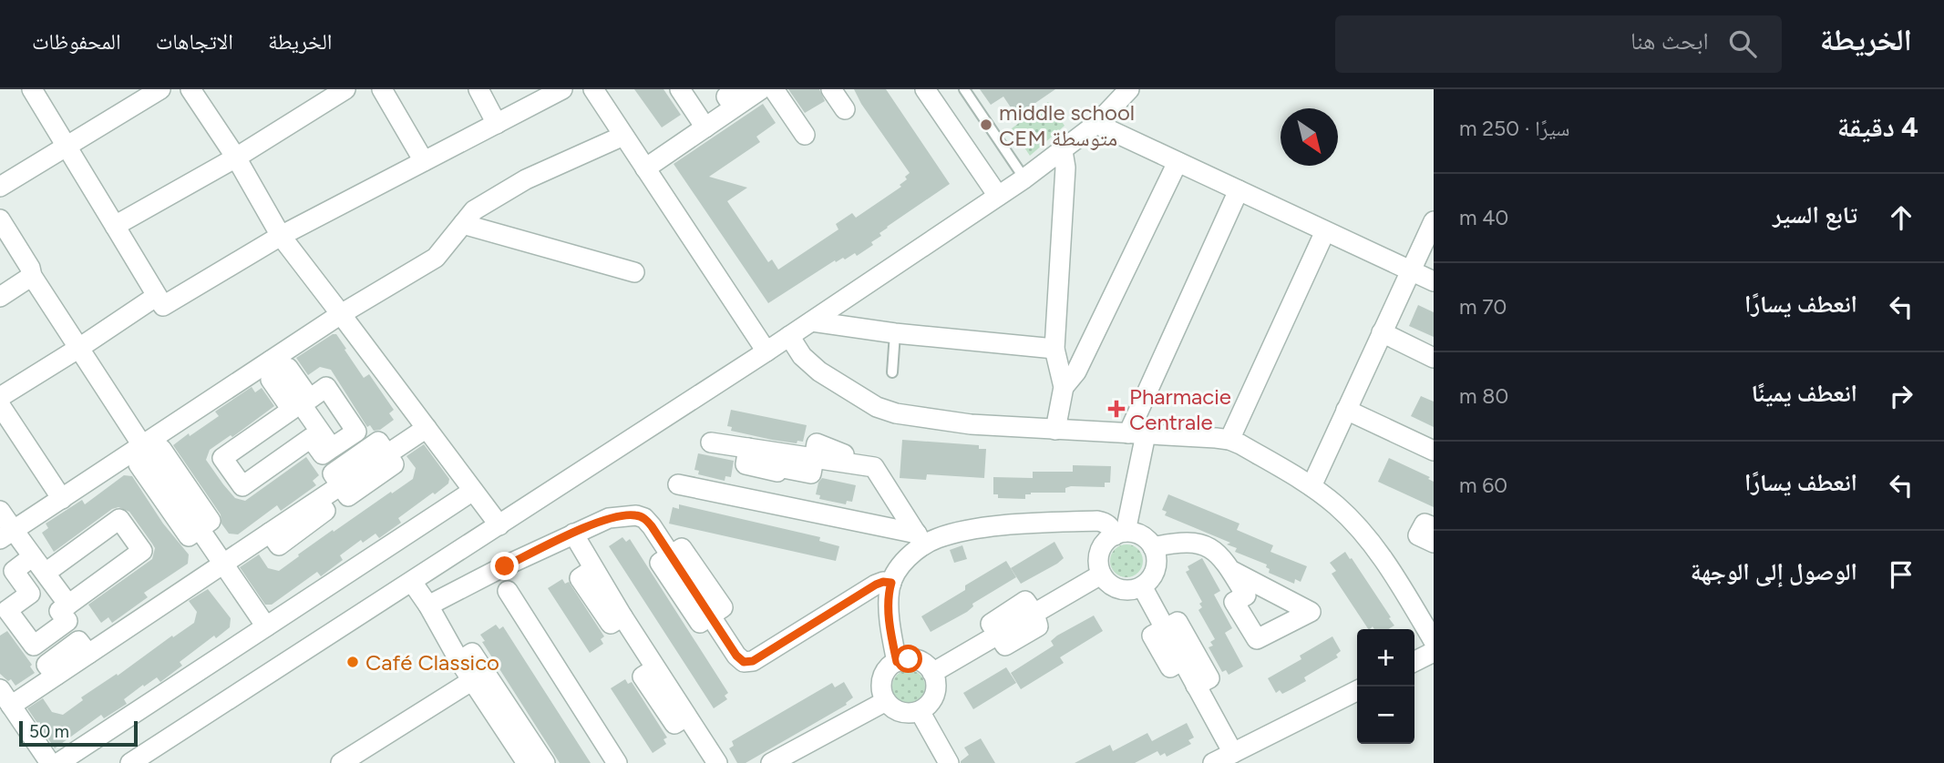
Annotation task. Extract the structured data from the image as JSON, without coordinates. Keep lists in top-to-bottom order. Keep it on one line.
{"places":{"other":["middle school CEM متوسطة","Café Classico"],"health":["Pharmacie Centrale"]},"scale_bar":"50 m","north":"bottom right","page":{"header":"الخريطة","search":"ابحث هنا","nav":["الخريطة","الاتجاهات","المحفوظات"],"heading":["4 دقيقة","سيرًا · 250 m"],"list":[["تابع السير","40 m"],["انعطف يسارًا","70 m"],["انعطف يمينًا","80 m"],["انعطف يسارًا","60 m"],"الوصول إلى الوجهة"],"map_buttons":["+","−"],"scale":"50 m"}}
